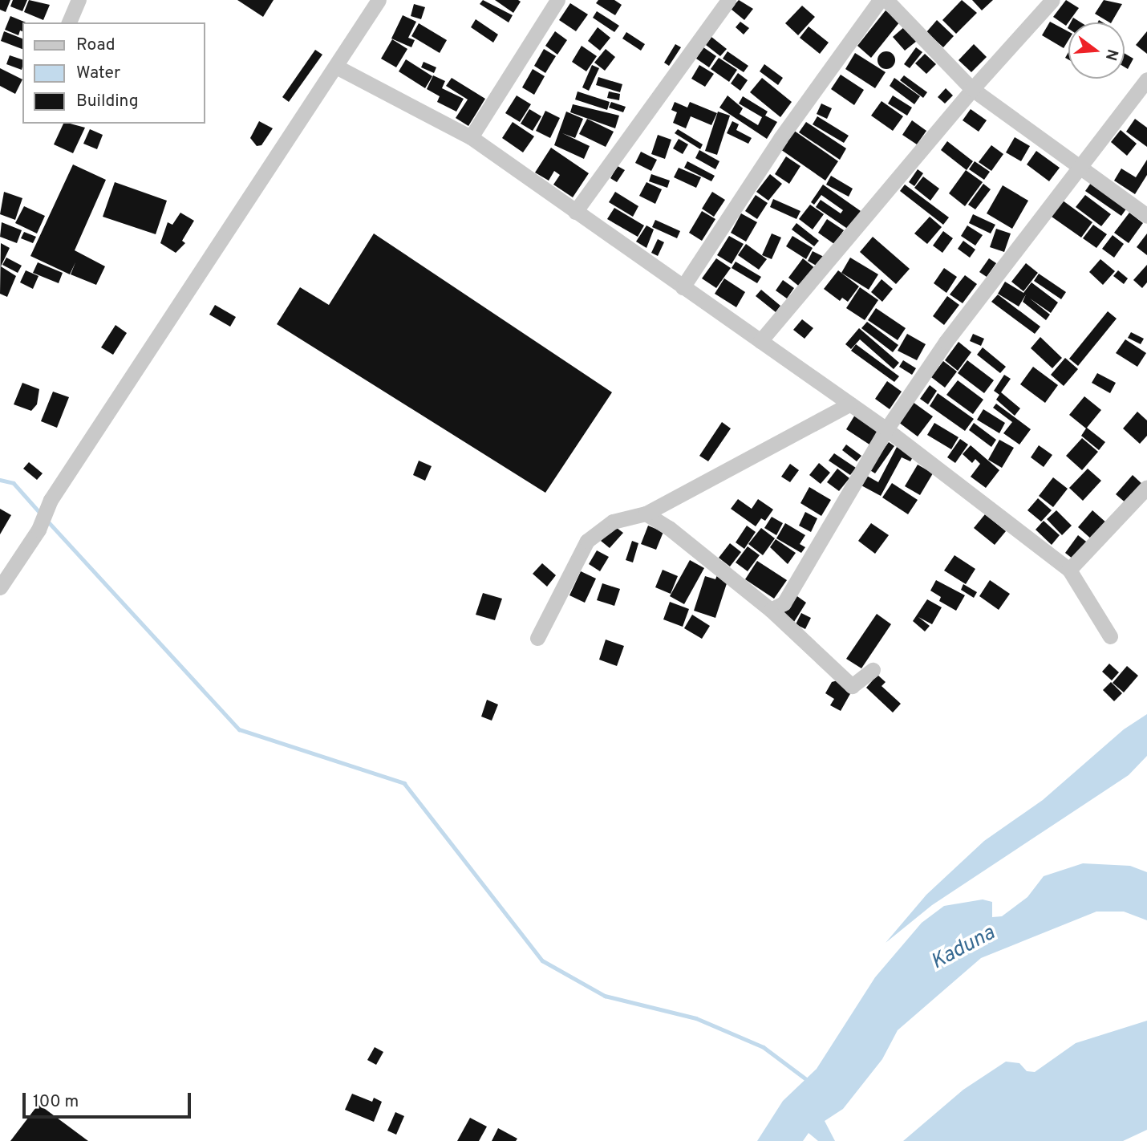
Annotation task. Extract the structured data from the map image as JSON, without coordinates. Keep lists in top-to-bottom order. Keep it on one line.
{"water":["Kaduna"],"legend":["Road","Water","Building"],"scale_bar":"100 m","north":"right"}
